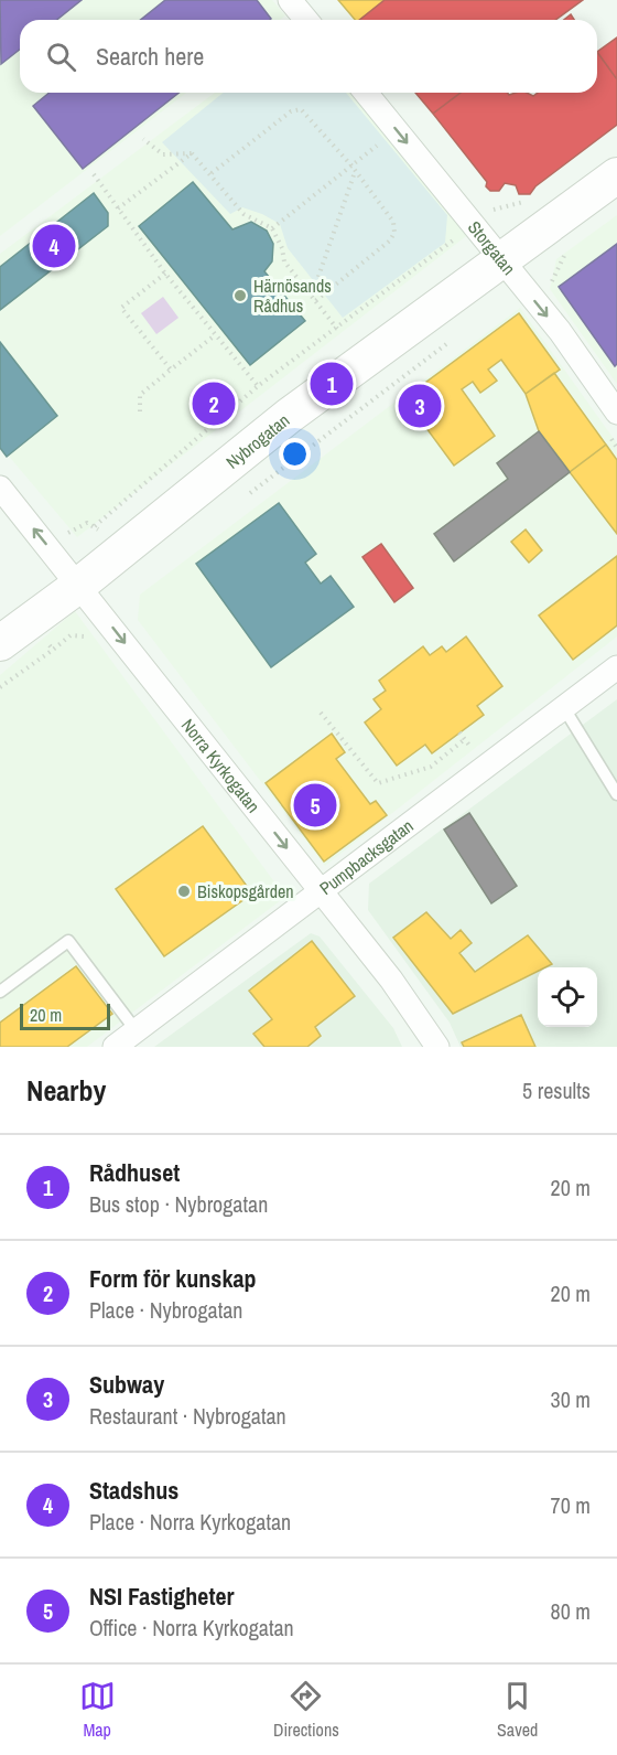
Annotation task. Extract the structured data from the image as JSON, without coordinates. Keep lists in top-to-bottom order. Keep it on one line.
{"streets":{"main road":["Nybrogatan"],"street":["Storgatan","Norra Kyrkogatan","Pumpbacksgatan"]},"crossings":[["Storgatan","Nybrogatan"],["Nybrogatan","Norra Kyrkogatan"],["Norra Kyrkogatan","Pumpbacksgatan"]],"one_way":["Storgatan"],"places":["Härnösands Rådhus","Biskopsgården"],"scale_bar":"20 m","page":{"search":"Search here","pins":["4","1","2","3","5"],"scale":"20 m","heading":["Nearby","5 results"],"list":[{"mark":"1","name":"Rådhuset","note":"Bus stop · Nybrogatan","value":"20 m"},{"mark":"2","name":"Form för kunskap","note":"Place · Nybrogatan","value":"20 m"},{"mark":"3","name":"Subway","note":"Restaurant · Nybrogatan","value":"30 m"},{"mark":"4","name":"Stadshus","note":"Place · Norra Kyrkogatan","value":"70 m"},{"mark":"5","name":"NSI Fastigheter","note":"Office · Norra Kyrkogatan","value":"80 m"}],"nav":["Map","Directions","Saved"]}}
